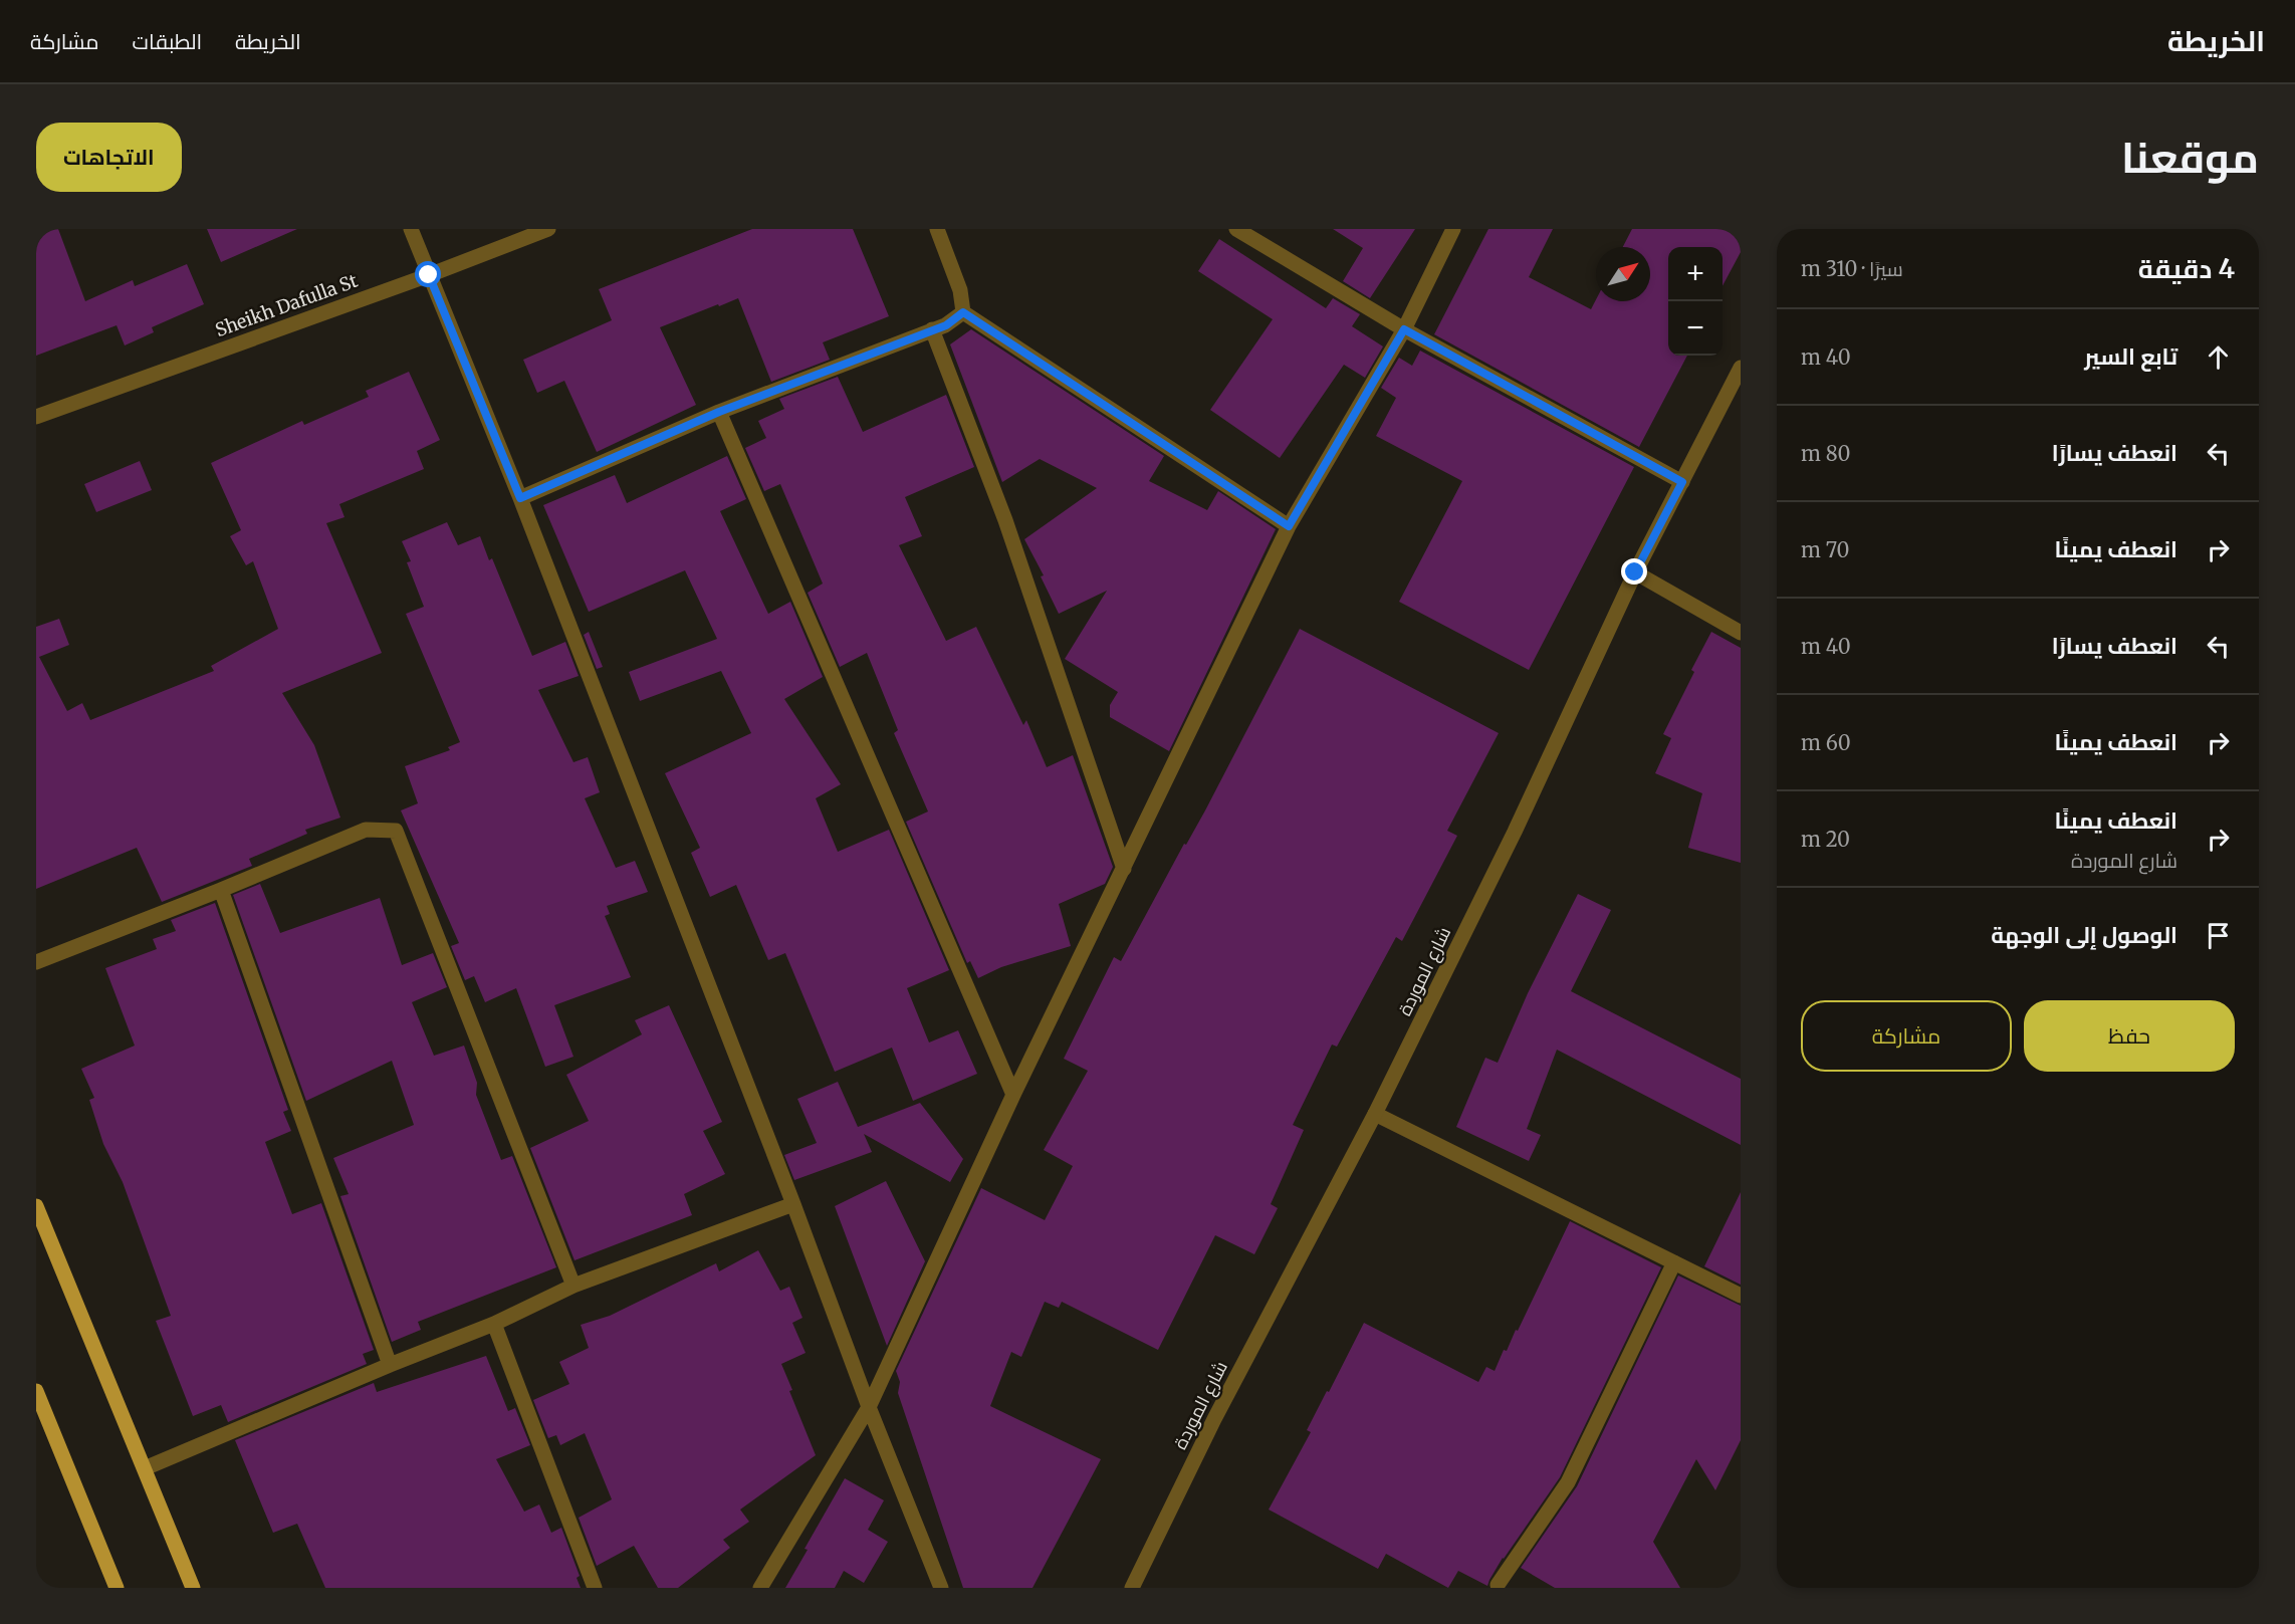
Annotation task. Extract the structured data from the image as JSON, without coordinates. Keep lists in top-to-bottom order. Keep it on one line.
{"streets":{"street":["Sheikh Dafulla St","شارع الموردة"]},"north":"top right","page":{"header":"الخريطة","nav":["الخريطة","الطبقات","مشاركة"],"title":"موقعنا","buttons":["الاتجاهات",["حفظ","مشاركة"]],"heading":["4 دقيقة","سيرًا · 310 m"],"map_buttons":["+","−"],"list":[["تابع السير","40 m"],["انعطف يسارًا","80 m"],["انعطف يمينًا","70 m"],["انعطف يسارًا","40 m"],["انعطف يمينًا","60 m"],["انعطف يمينًا","شارع الموردة","20 m"],"الوصول إلى الوجهة"]}}
